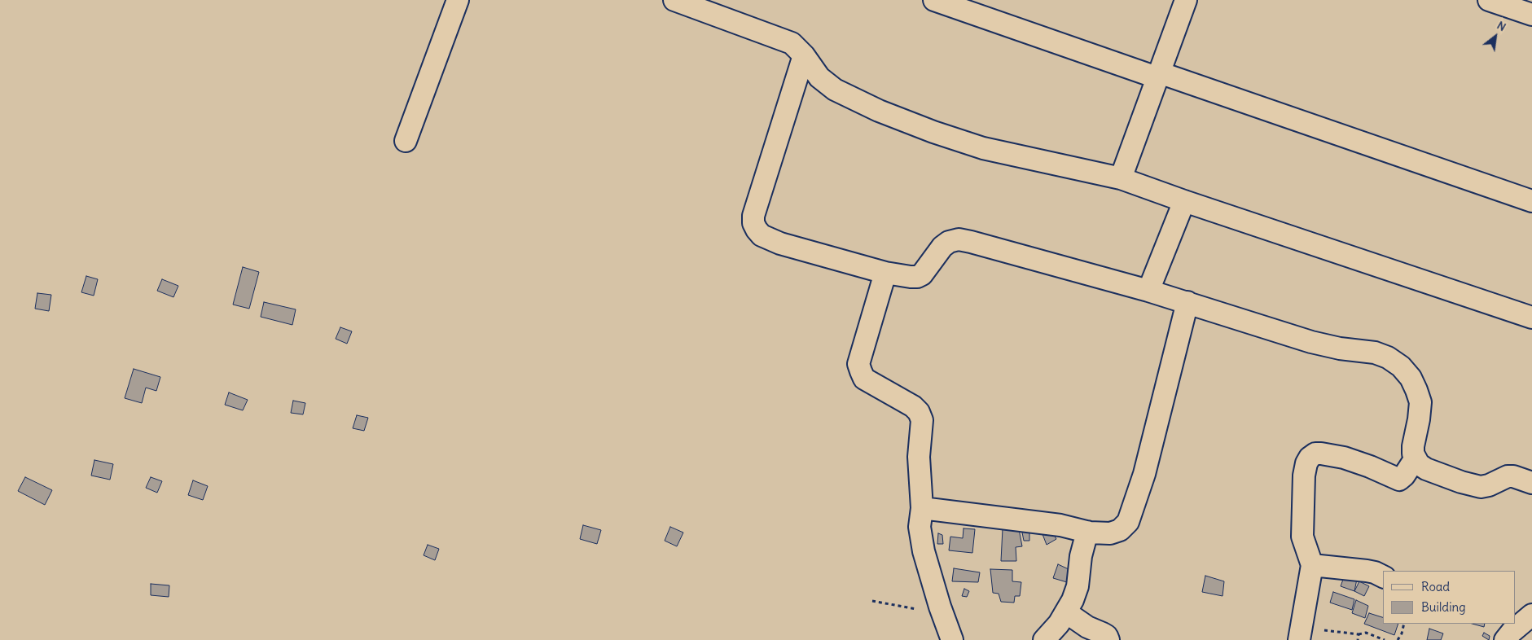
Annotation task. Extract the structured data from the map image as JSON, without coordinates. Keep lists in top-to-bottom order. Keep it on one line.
{"legend":["Road","Building"],"north":"top right"}
